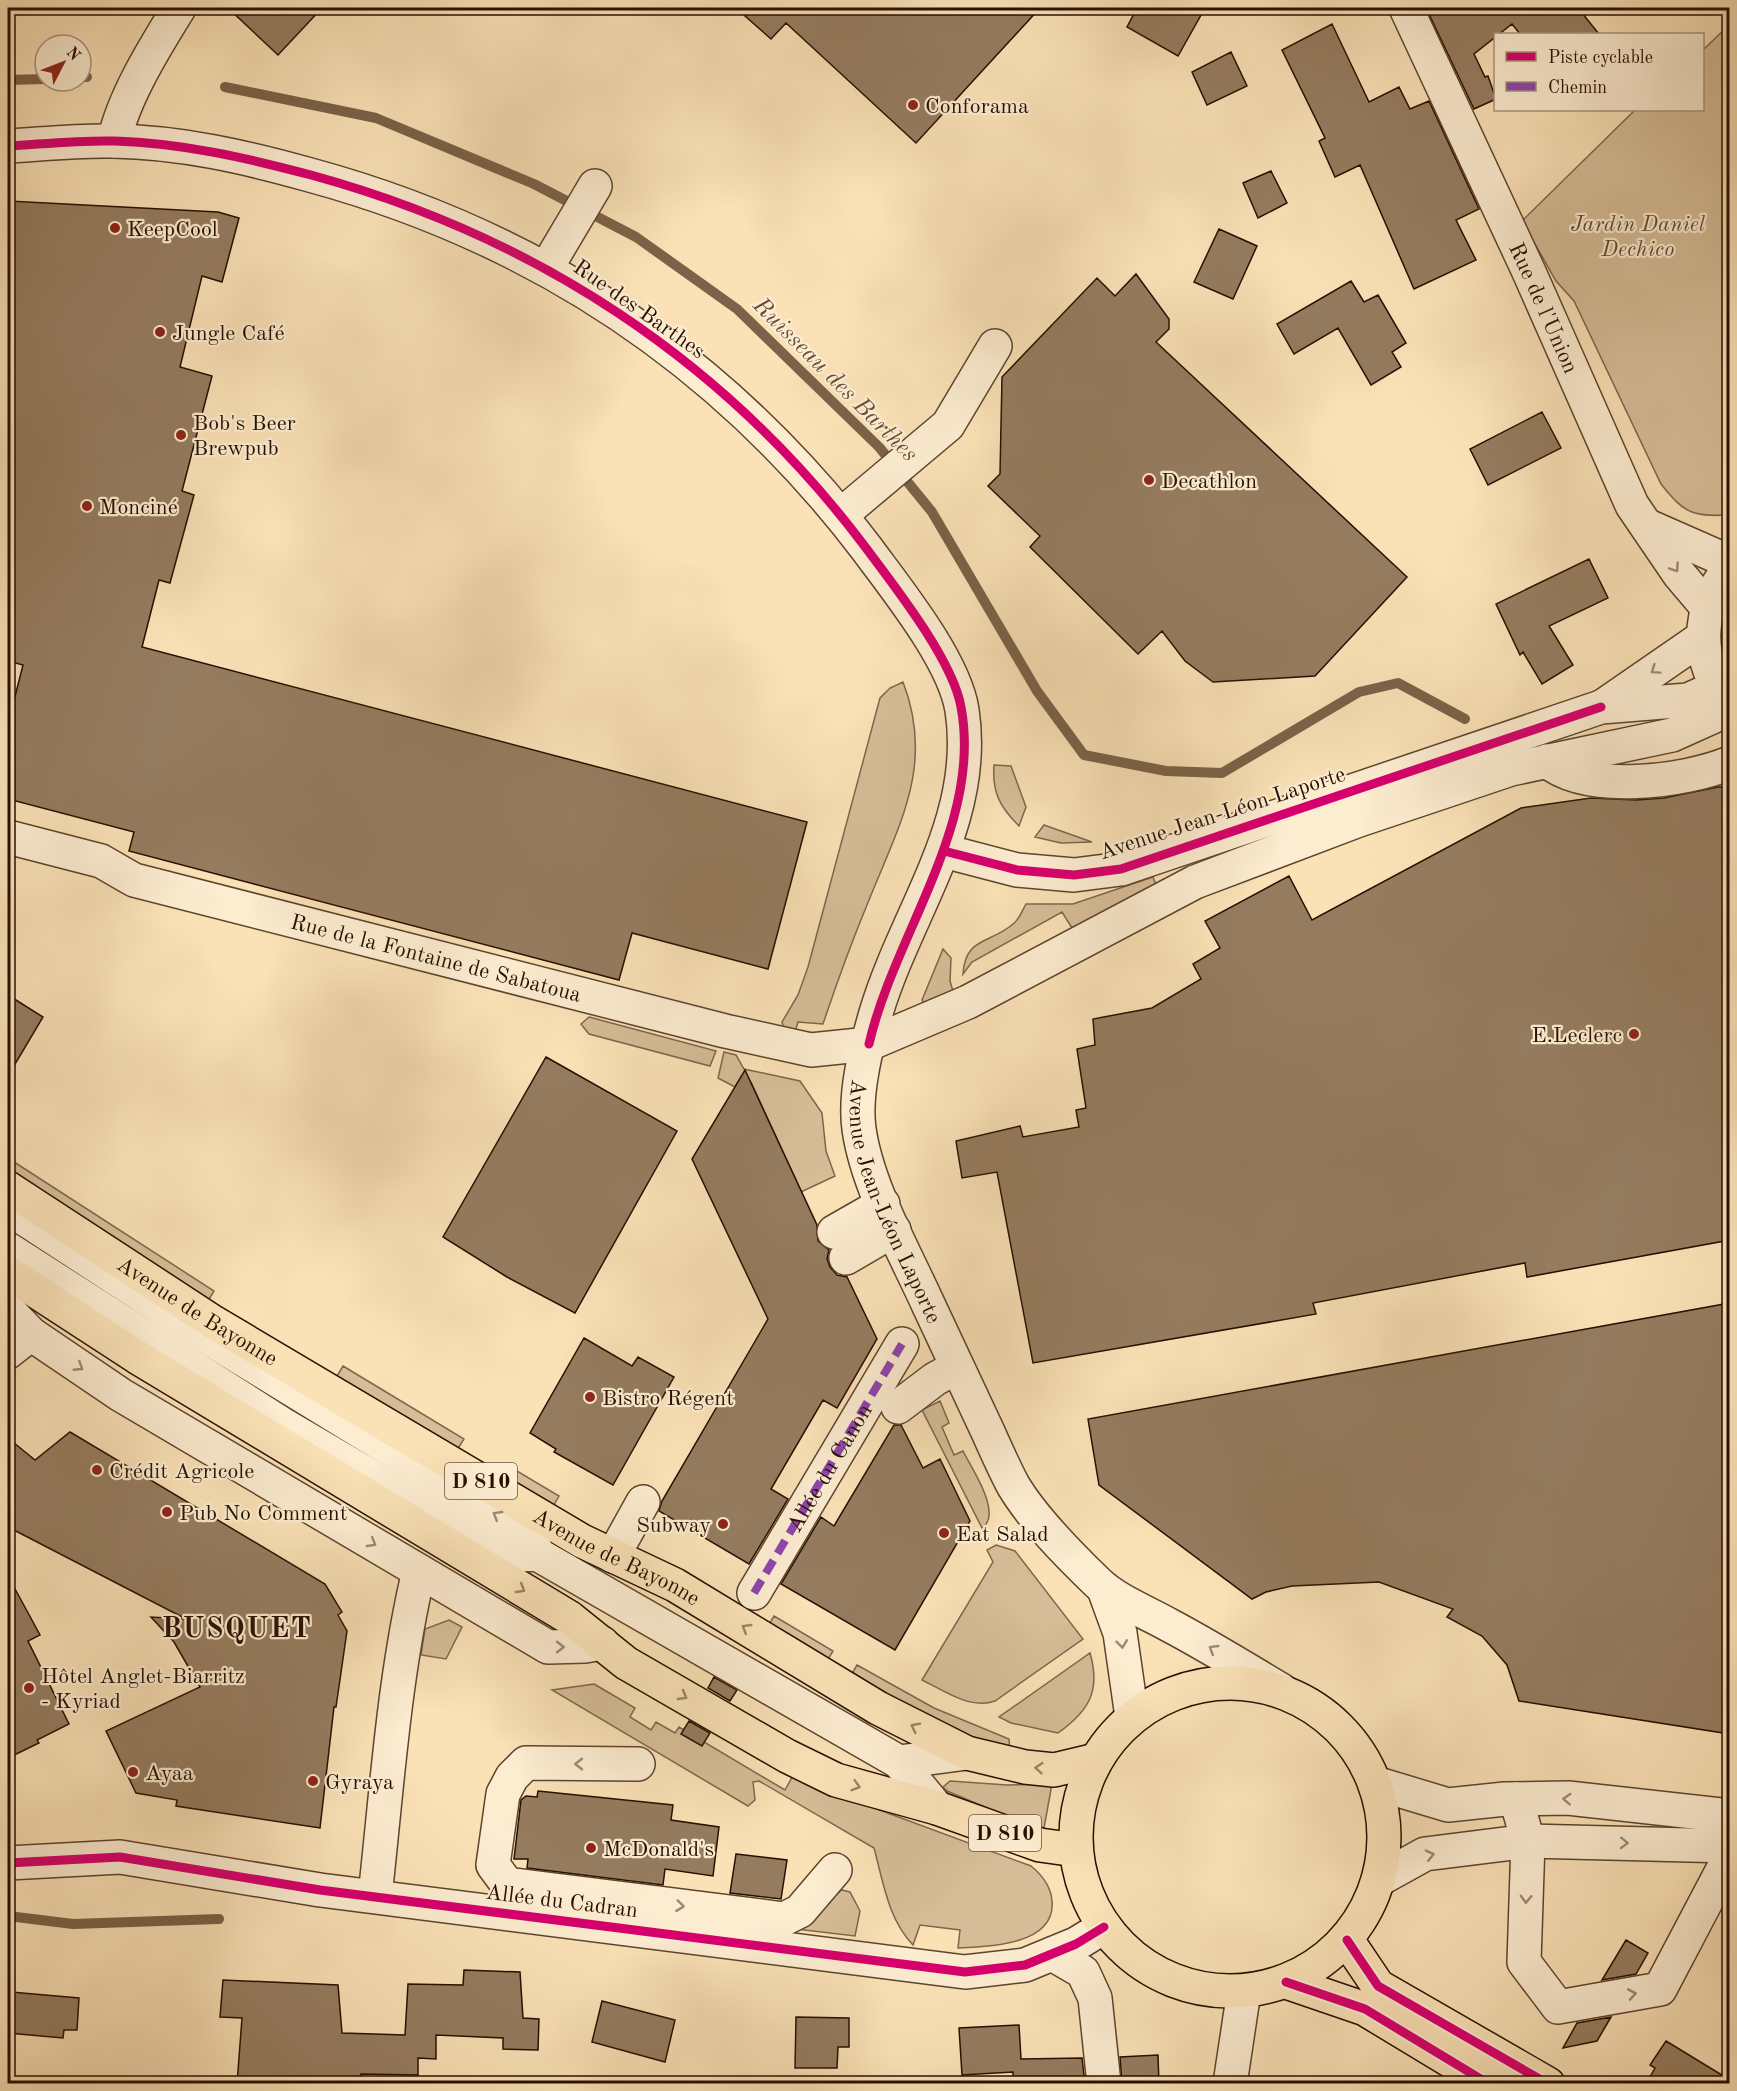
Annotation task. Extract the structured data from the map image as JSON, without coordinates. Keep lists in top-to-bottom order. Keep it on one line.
{"streets":{"main road":["Avenue de Bayonne","D 810"],"street":["Rue des Barthes","Rue de l'Union","Avenue Jean-Léon Laporte","Rue de la Fontaine de Sabatoua","Allée du Canon","Allée du Cadran"]},"crossings":[["Rue des Barthes","Avenue Jean-Léon Laporte"],["Rue de l'Union","Avenue Jean-Léon Laporte"],["Avenue Jean-Léon Laporte","Rue de la Fontaine de Sabatoua"]],"districts":["BUSQUET"],"water":["Ruisseau des Barthes"],"parks":["Jardin Daniel Dechico"],"places":["Conforama","KeepCool","Jungle Café","Bob's Beer Brewpub","Decathlon","Monciné","E.Leclerc","Bistro Régent","Crédit Agricole","Pub No Comment","Subway","Eat Salad","Hôtel Anglet-Biarritz - Kyriad","Ayaa","Gyraya","McDonald's"],"legend":["Piste cyclable","Chemin"],"north":"top right"}
